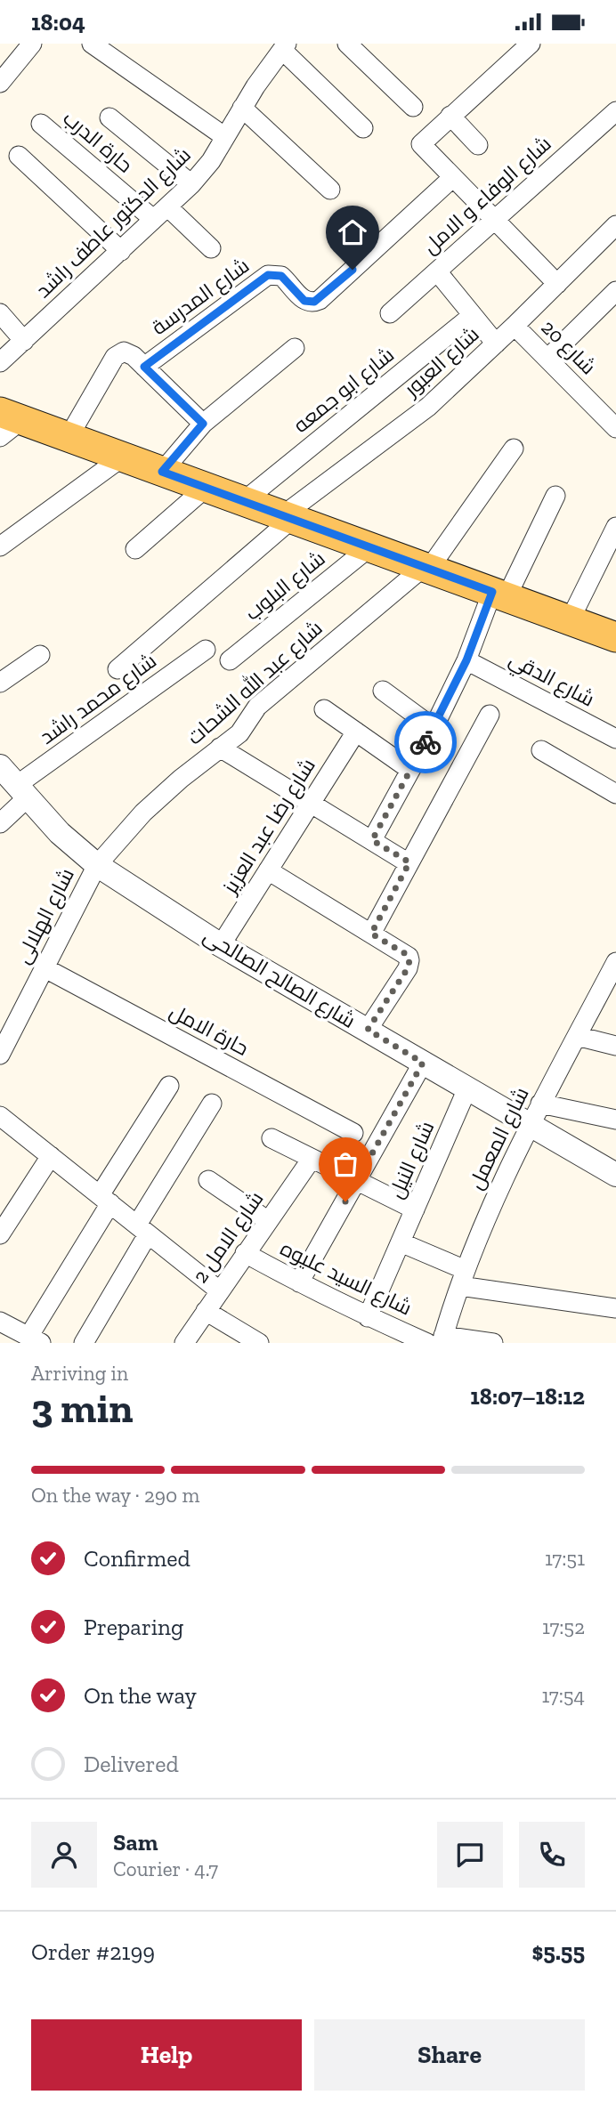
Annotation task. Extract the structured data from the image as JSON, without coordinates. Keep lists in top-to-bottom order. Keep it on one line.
{"streets":{"street":["حارة الدرب","شارع الوفاء و الامل","شارع الدكتور عاطف راشد","شارع المدرسة","شارع 20","شارع العبور","شارع ابو جمعه","شارع البلوب","شارع الدقي","شارع عبد الله الشحات","شارع محمد راشد","شارع رضا عبد العزيز","شارع الهلالى","شارع الصالح الصالحى","حارة الامل","شارع المعمل","شارع النيل","شارع الامل 2","شارع السيد عليوه"]},"crossings":[["حارة الدرب","شارع الدكتور عاطف راشد"],["شارع 20","شارع العبور"],["شارع عبد الله الشحات","شارع الهلالى"],["شارع عبد الله الشحات","شارع الصالح الصالحى"],["شارع محمد راشد","شارع الصالح الصالحى"],["شارع رضا عبد العزيز","شارع الصالح الصالحى"],["شارع الهلالى","شارع الصالح الصالحى"],["شارع الهلالى","حارة الامل"],["شارع الصالح الصالحى","شارع المعمل"],["شارع الصالح الصالحى","شارع النيل"],["شارع المعمل","شارع السيد عليوه"],["شارع النيل","شارع السيد عليوه"],["شارع الامل 2","شارع السيد عليوه"]],"page":{"status":"18:04","heading":["3 min","Arriving in","18:07–18:12"],"panel":["Sam","Courier · 4.7","Order #2199","$5.55"],"bar":"On the way · 290 m","list":[["Confirmed","17:51"],["Preparing","17:52"],["On the way","17:54"],"Delivered"],"buttons":["Help","Share"]}}
